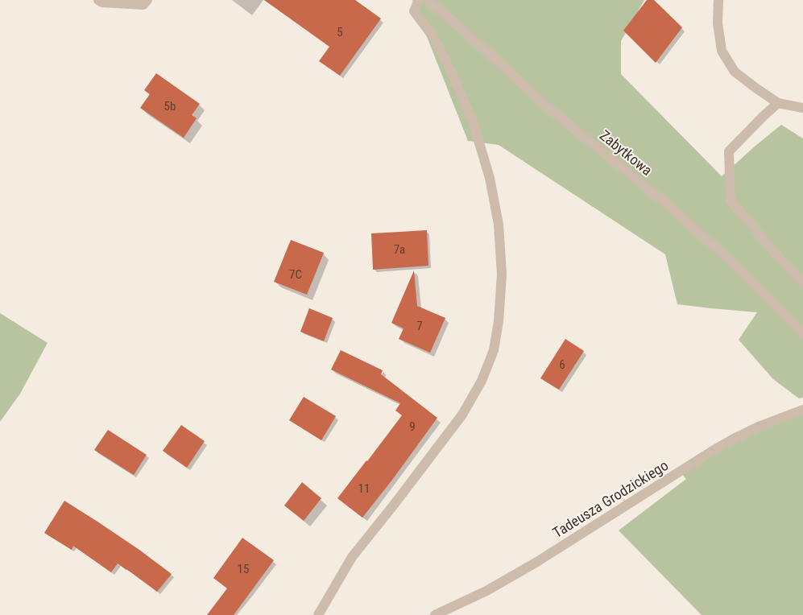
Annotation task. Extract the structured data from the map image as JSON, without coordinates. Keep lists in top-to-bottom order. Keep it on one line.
{"streets":{"street":["Zabytkowa","Tadeusza Grodzickiego"]},"house_numbers":["5","5b","7a","7C","7","6","9","11","15"]}
